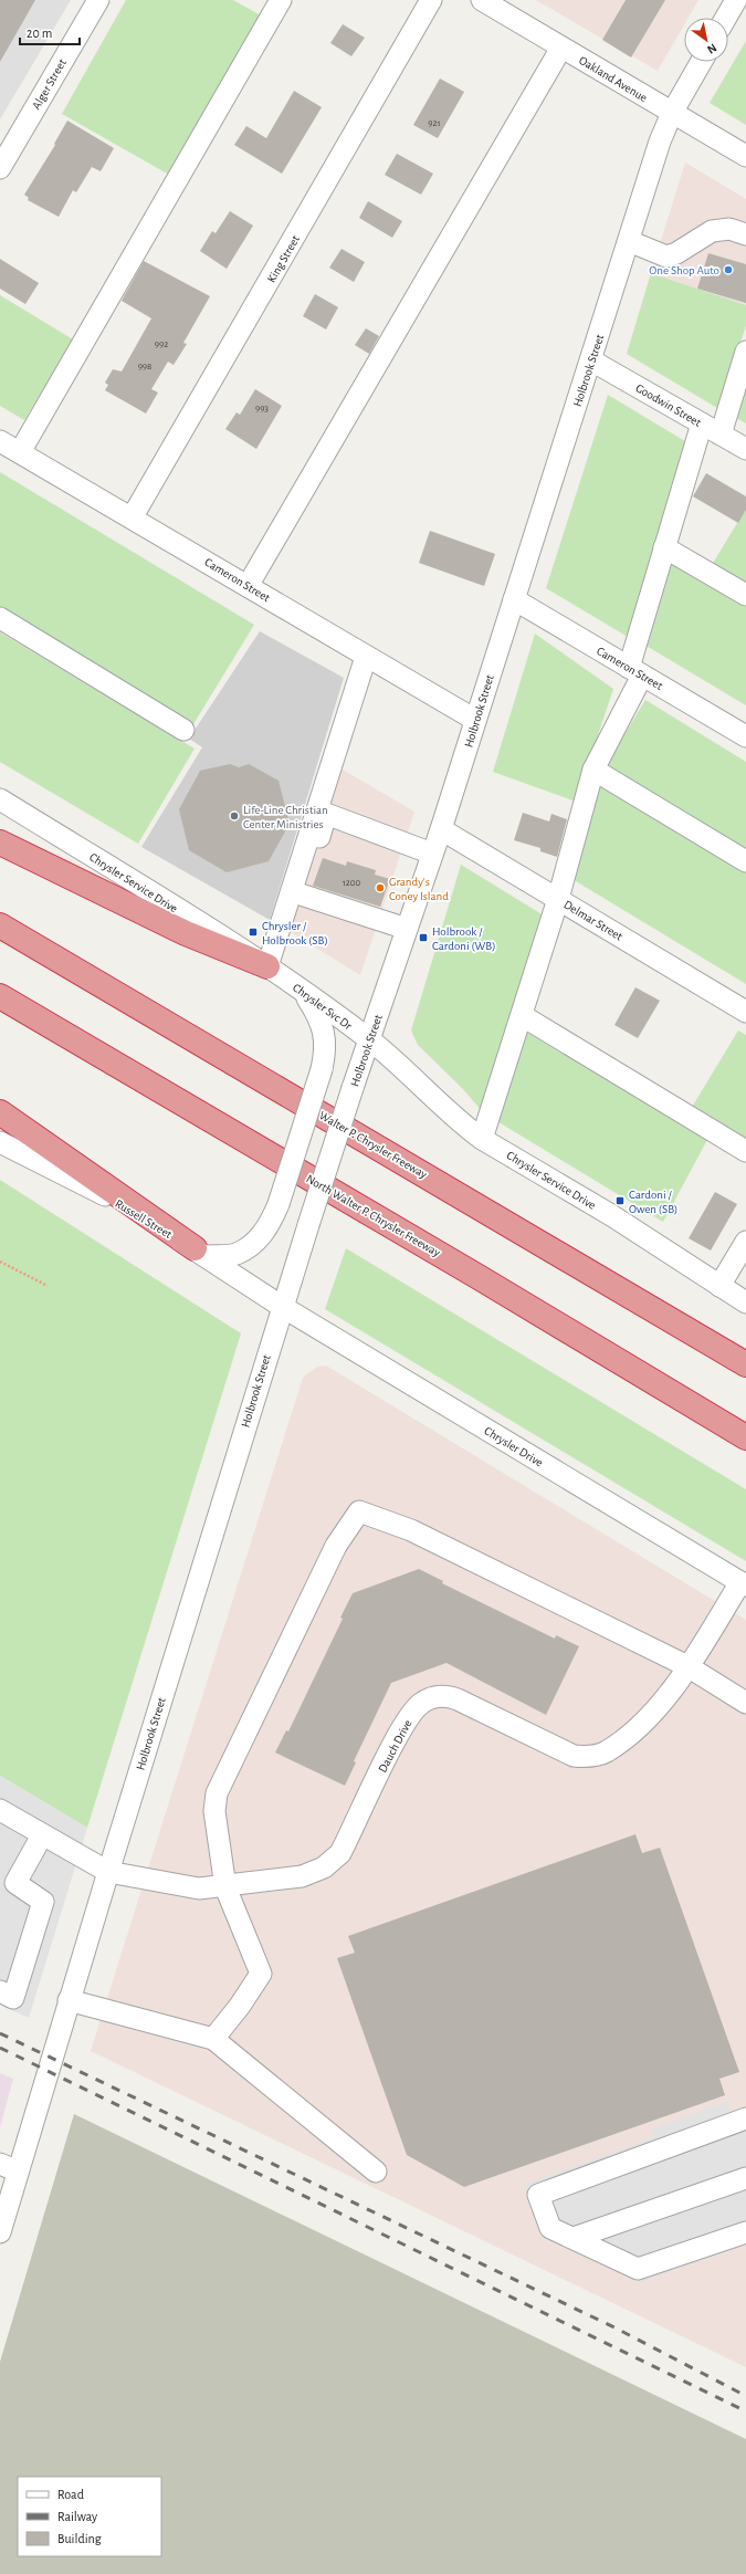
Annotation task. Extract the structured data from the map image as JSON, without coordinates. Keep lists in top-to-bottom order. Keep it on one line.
{"streets":{"highway":["Walter P. Chrysler Freeway","North Walter P. Chrysler Freeway"],"street":["Oakland Avenue","Alger Street","King Street","Holbrook Street","Goodwin Street","Cameron Street","Chrysler Service Drive","Delmar Street","Chrysler Svc Dr","Russell Street","Chrysler Drive","Dauch Drive"]},"crossings":[["Oakland Avenue","Holbrook Street"],["King Street","Cameron Street"],["Holbrook Street","Goodwin Street"],["Holbrook Street","Cameron Street"],["Holbrook Street","Chrysler Service Drive"],["Holbrook Street","Delmar Street"],["Holbrook Street","Chrysler Svc Dr"],["Holbrook Street","Russell Street"],["Holbrook Street","Chrysler Drive"],["Holbrook Street","Dauch Drive"],["Chrysler Service Drive","Chrysler Svc Dr"],["Russell Street","Chrysler Drive"],["Chrysler Drive","Dauch Drive"]],"places":{"other":["One Shop Auto","Life-Line Christian Center Ministries","Grandy's Coney Island"],"transit":["Chrysler / Holbrook (SB)","Holbrook / Cardoni (WB)","Cardoni / Owen (SB)"]},"house_numbers":["921","992","998","993","1200"],"legend":["Road","Railway","Building"],"scale_bar":"20 m","north":"bottom right"}
